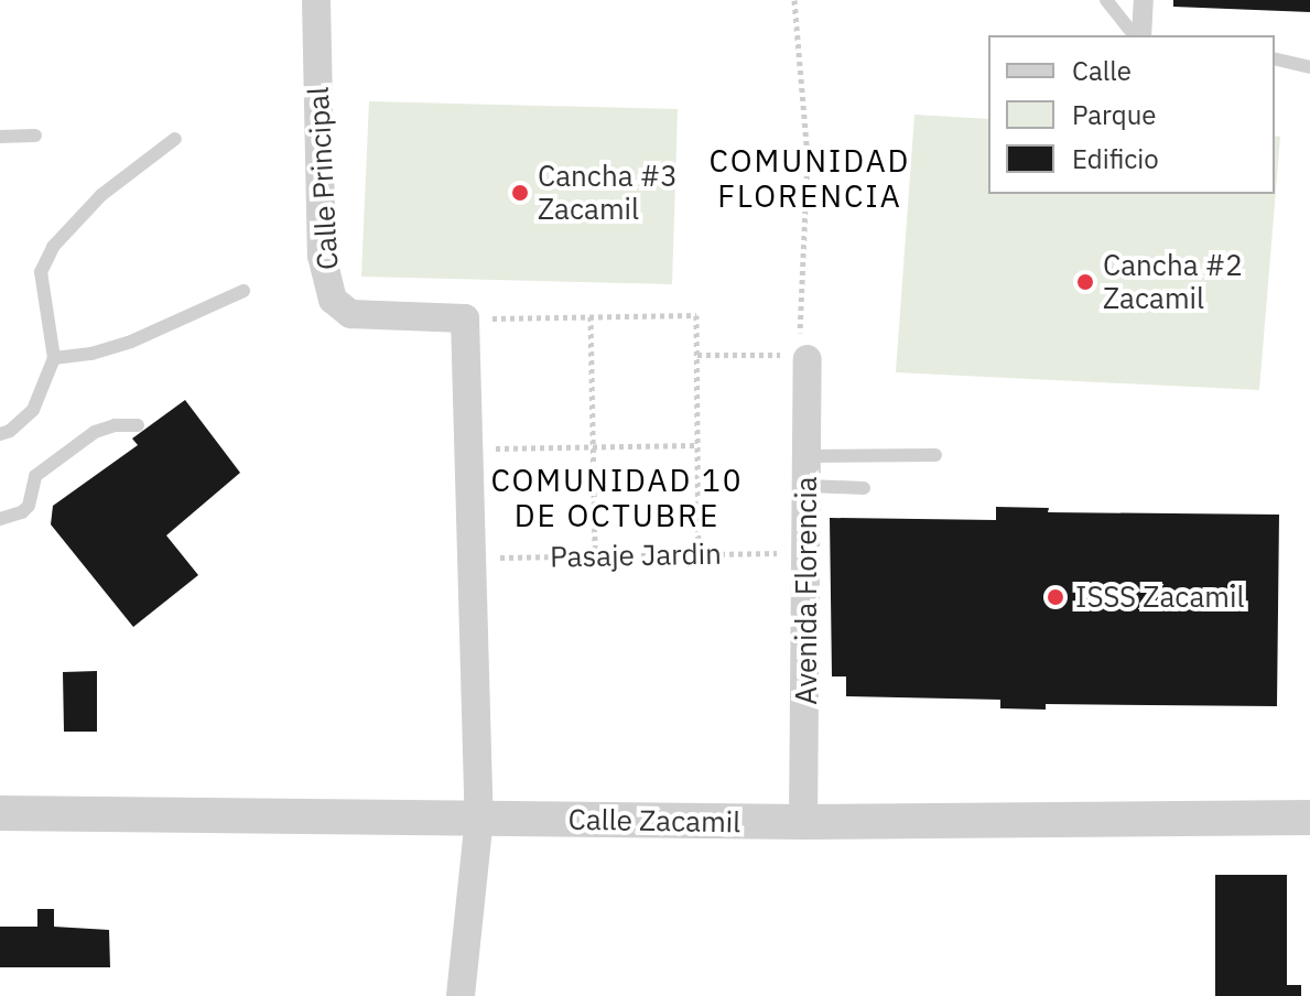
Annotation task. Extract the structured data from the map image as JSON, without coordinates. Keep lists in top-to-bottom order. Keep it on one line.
{"streets":{"street":["Calle Principal","Avenida Florencia","Calle Zacamil"],"path":["Pasaje Jardin"]},"crossings":[["Calle Principal","Calle Zacamil"],["Avenida Florencia","Calle Zacamil"]],"districts":["COMUNIDAD FLORENCIA","COMUNIDAD 10 DE OCTUBRE"],"places":["Cancha #3 Zacamil","Cancha #2 Zacamil","ISSS Zacamil"],"legend":["Calle","Parque","Edificio"]}
